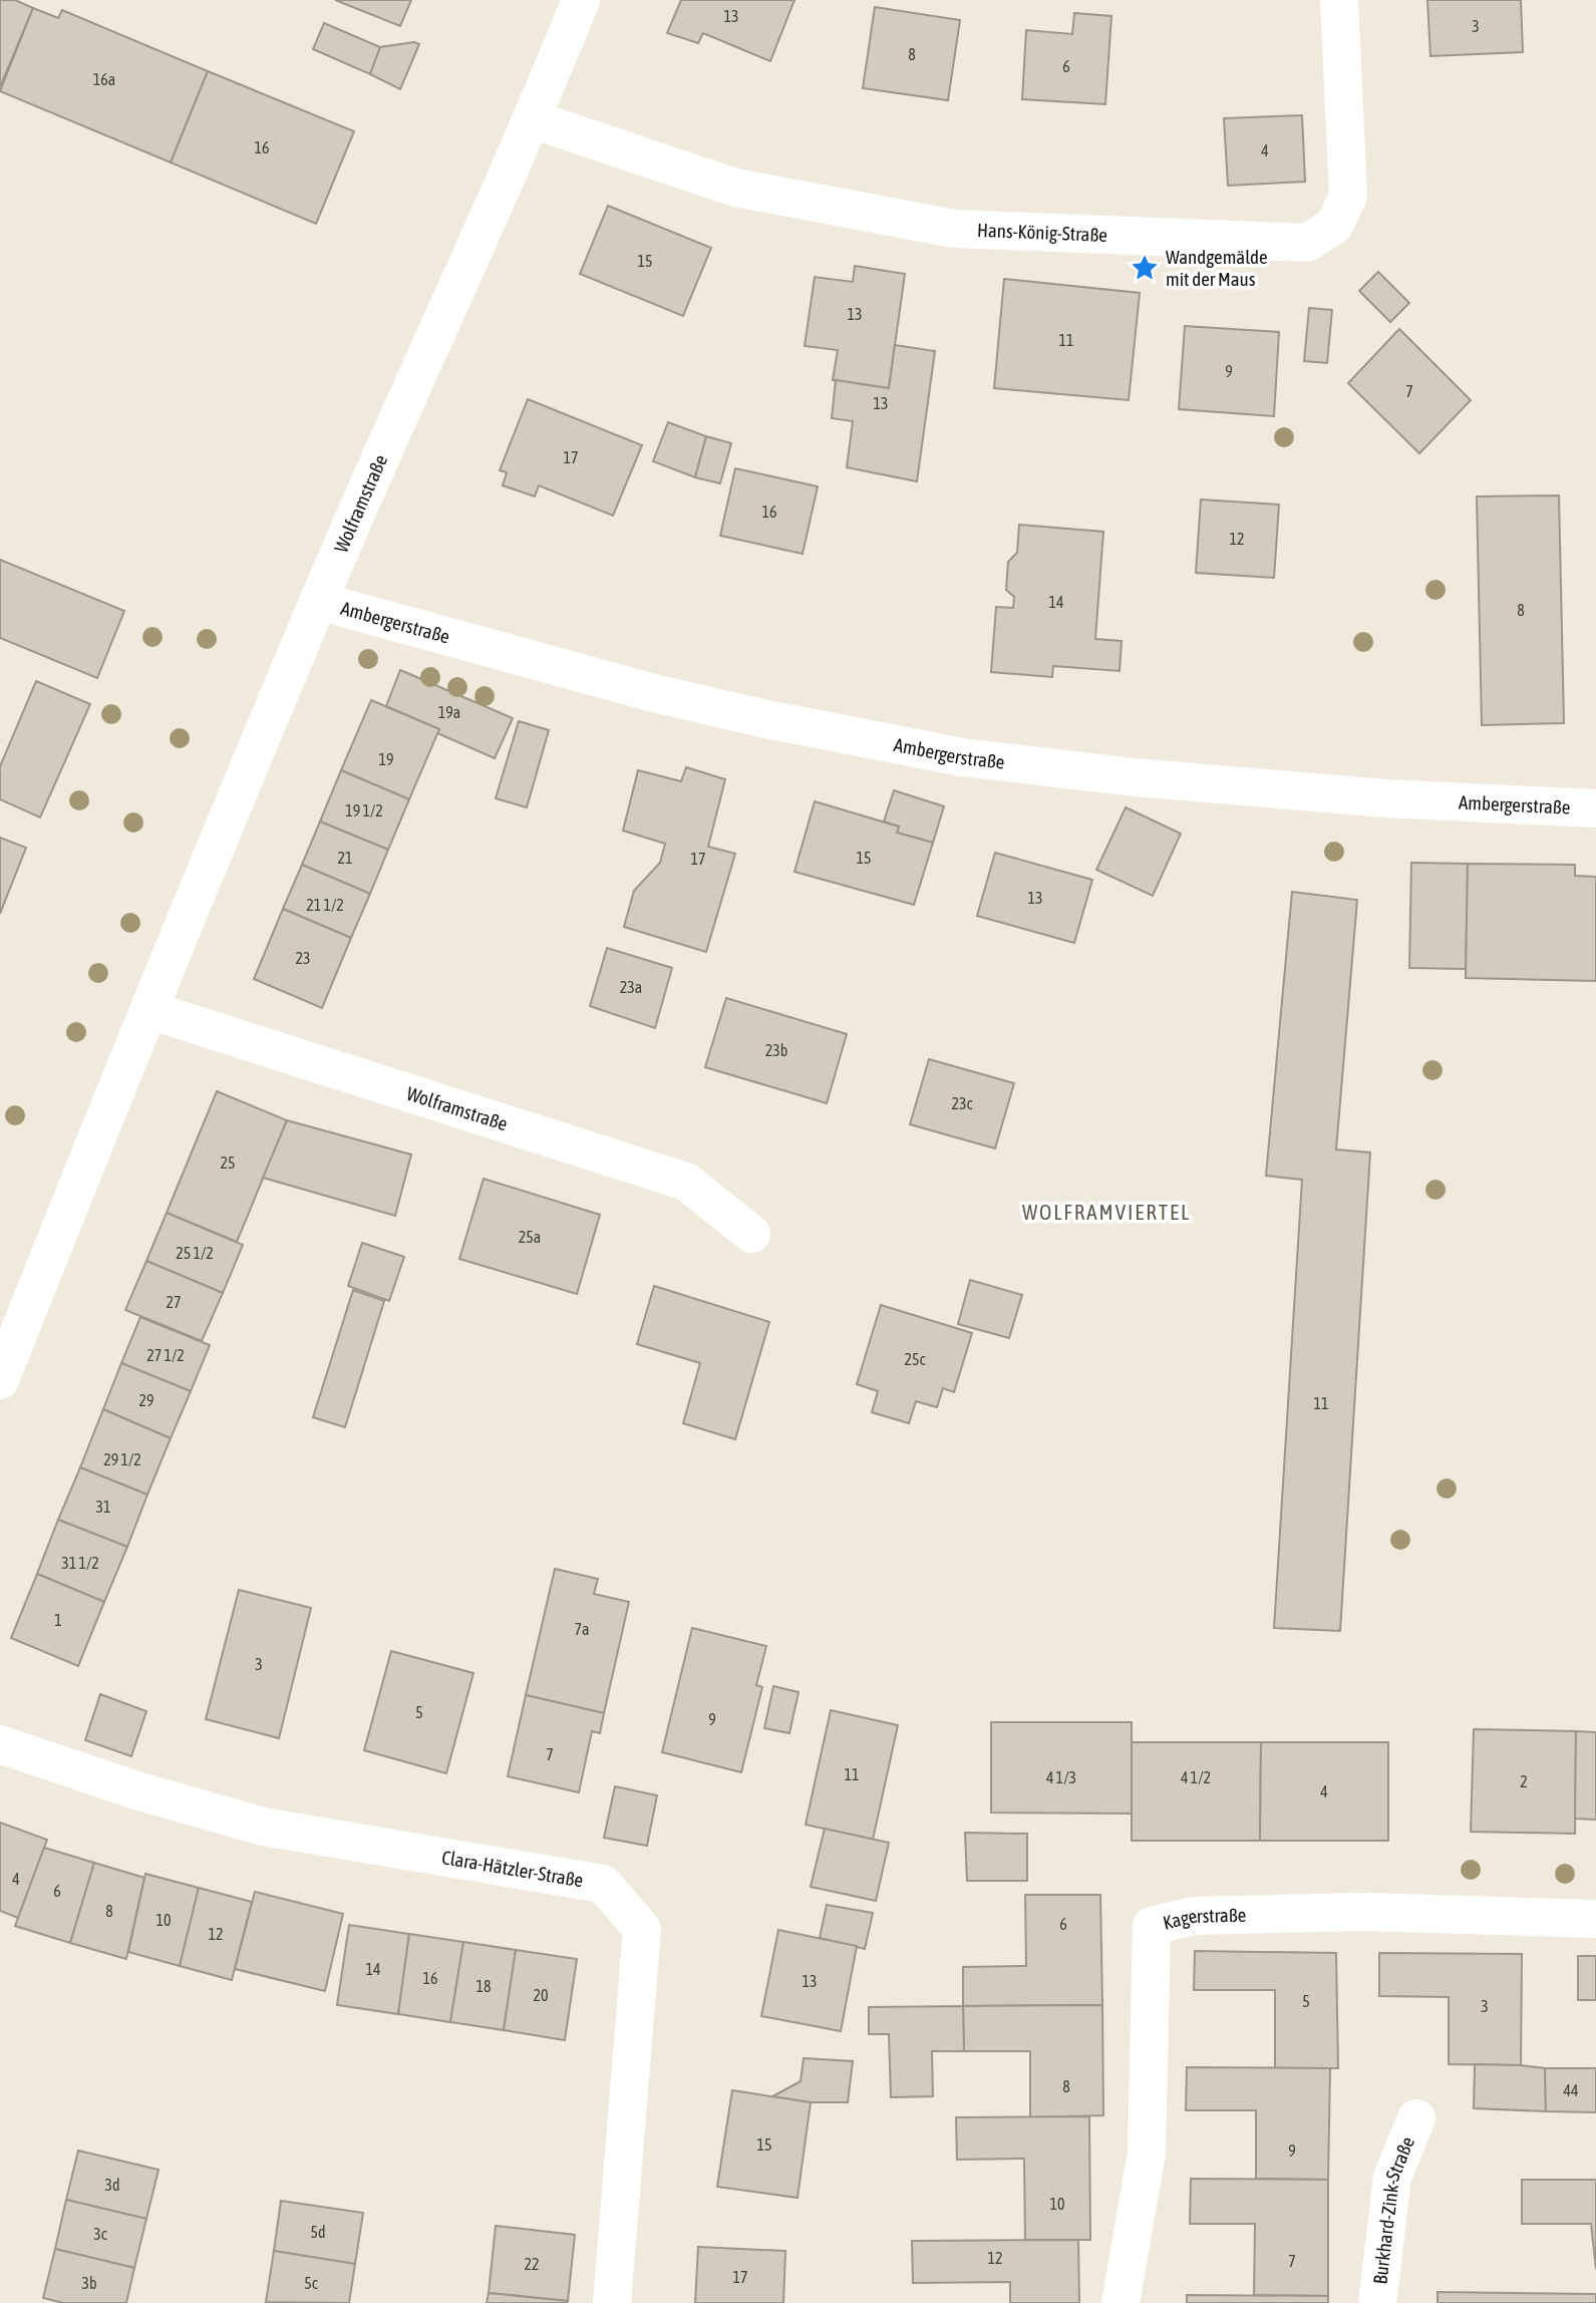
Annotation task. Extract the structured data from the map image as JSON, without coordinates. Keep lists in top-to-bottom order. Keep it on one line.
{"streets":{"street":["Hans-König-Straße","Wolframstraße","Ambergerstraße","Clara-Hätzler-Straße","Kagerstraße","Burkhard-Zink-Straße"]},"crossings":[["Hans-König-Straße","Wolframstraße"],["Wolframstraße","Ambergerstraße"]],"districts":["WOLFRAMVIERTEL"],"places":{"place":["Wandgemälde mit der Maus"]},"house_numbers":["13","3","8","6","16a","16","4","15","13","11","9","7","13","17","16","12","14","8","19a","19","19 1/2","21","15","17","13","21 1/2","23","23a","23b","23c","25","25a","25 1/2","27","27 1/2","25c","29","11","29 1/2","31","31 1/2","1","7a","3","5","9","7","11","4 1/3","4 1/2","2","4","4","6","8","10","6","12","14","16","13","18","20","5","3","8","44","15","9","3d","10","5d","3c","12","7","22","17","3b","5c"]}
